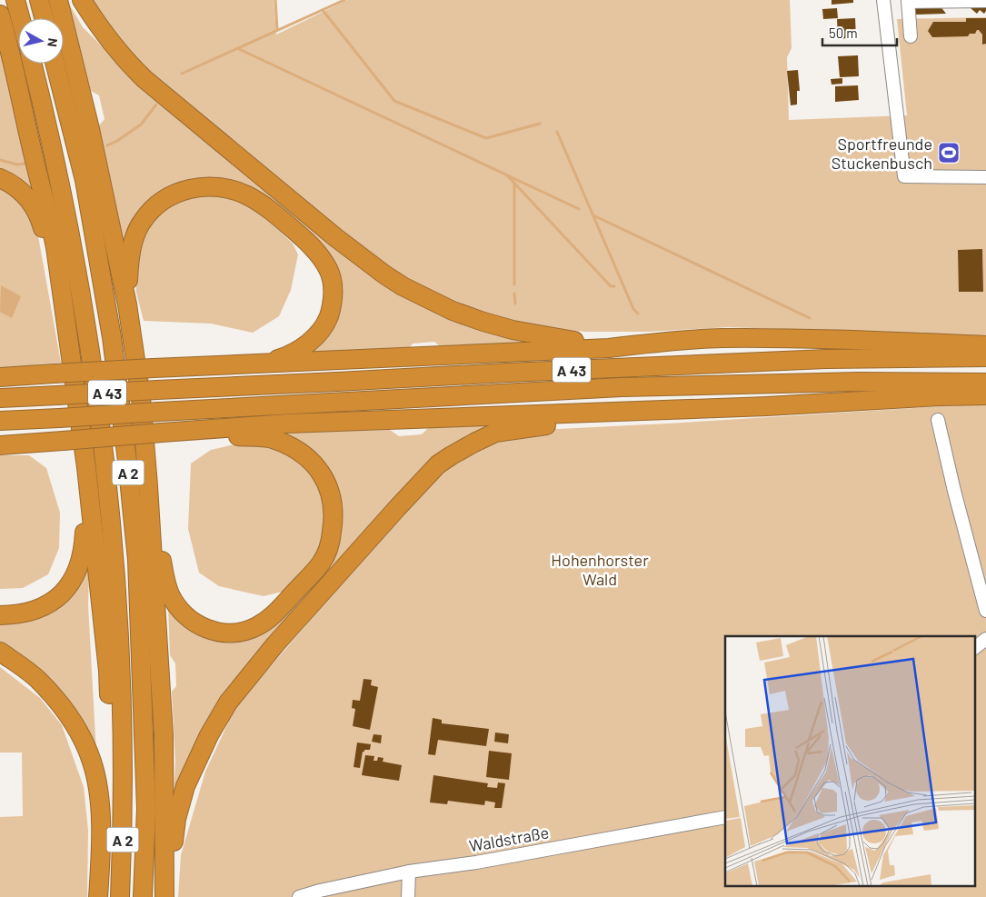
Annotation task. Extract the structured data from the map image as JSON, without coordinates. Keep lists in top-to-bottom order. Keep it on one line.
{"streets":{"highway":["A 43","A 2"],"street":["Waldstraße"]},"parks":["Hohenhorster Wald"],"places":{"sports":["Sportfreunde Stuckenbusch"]},"scale_bar":"50 m","north":"right"}
